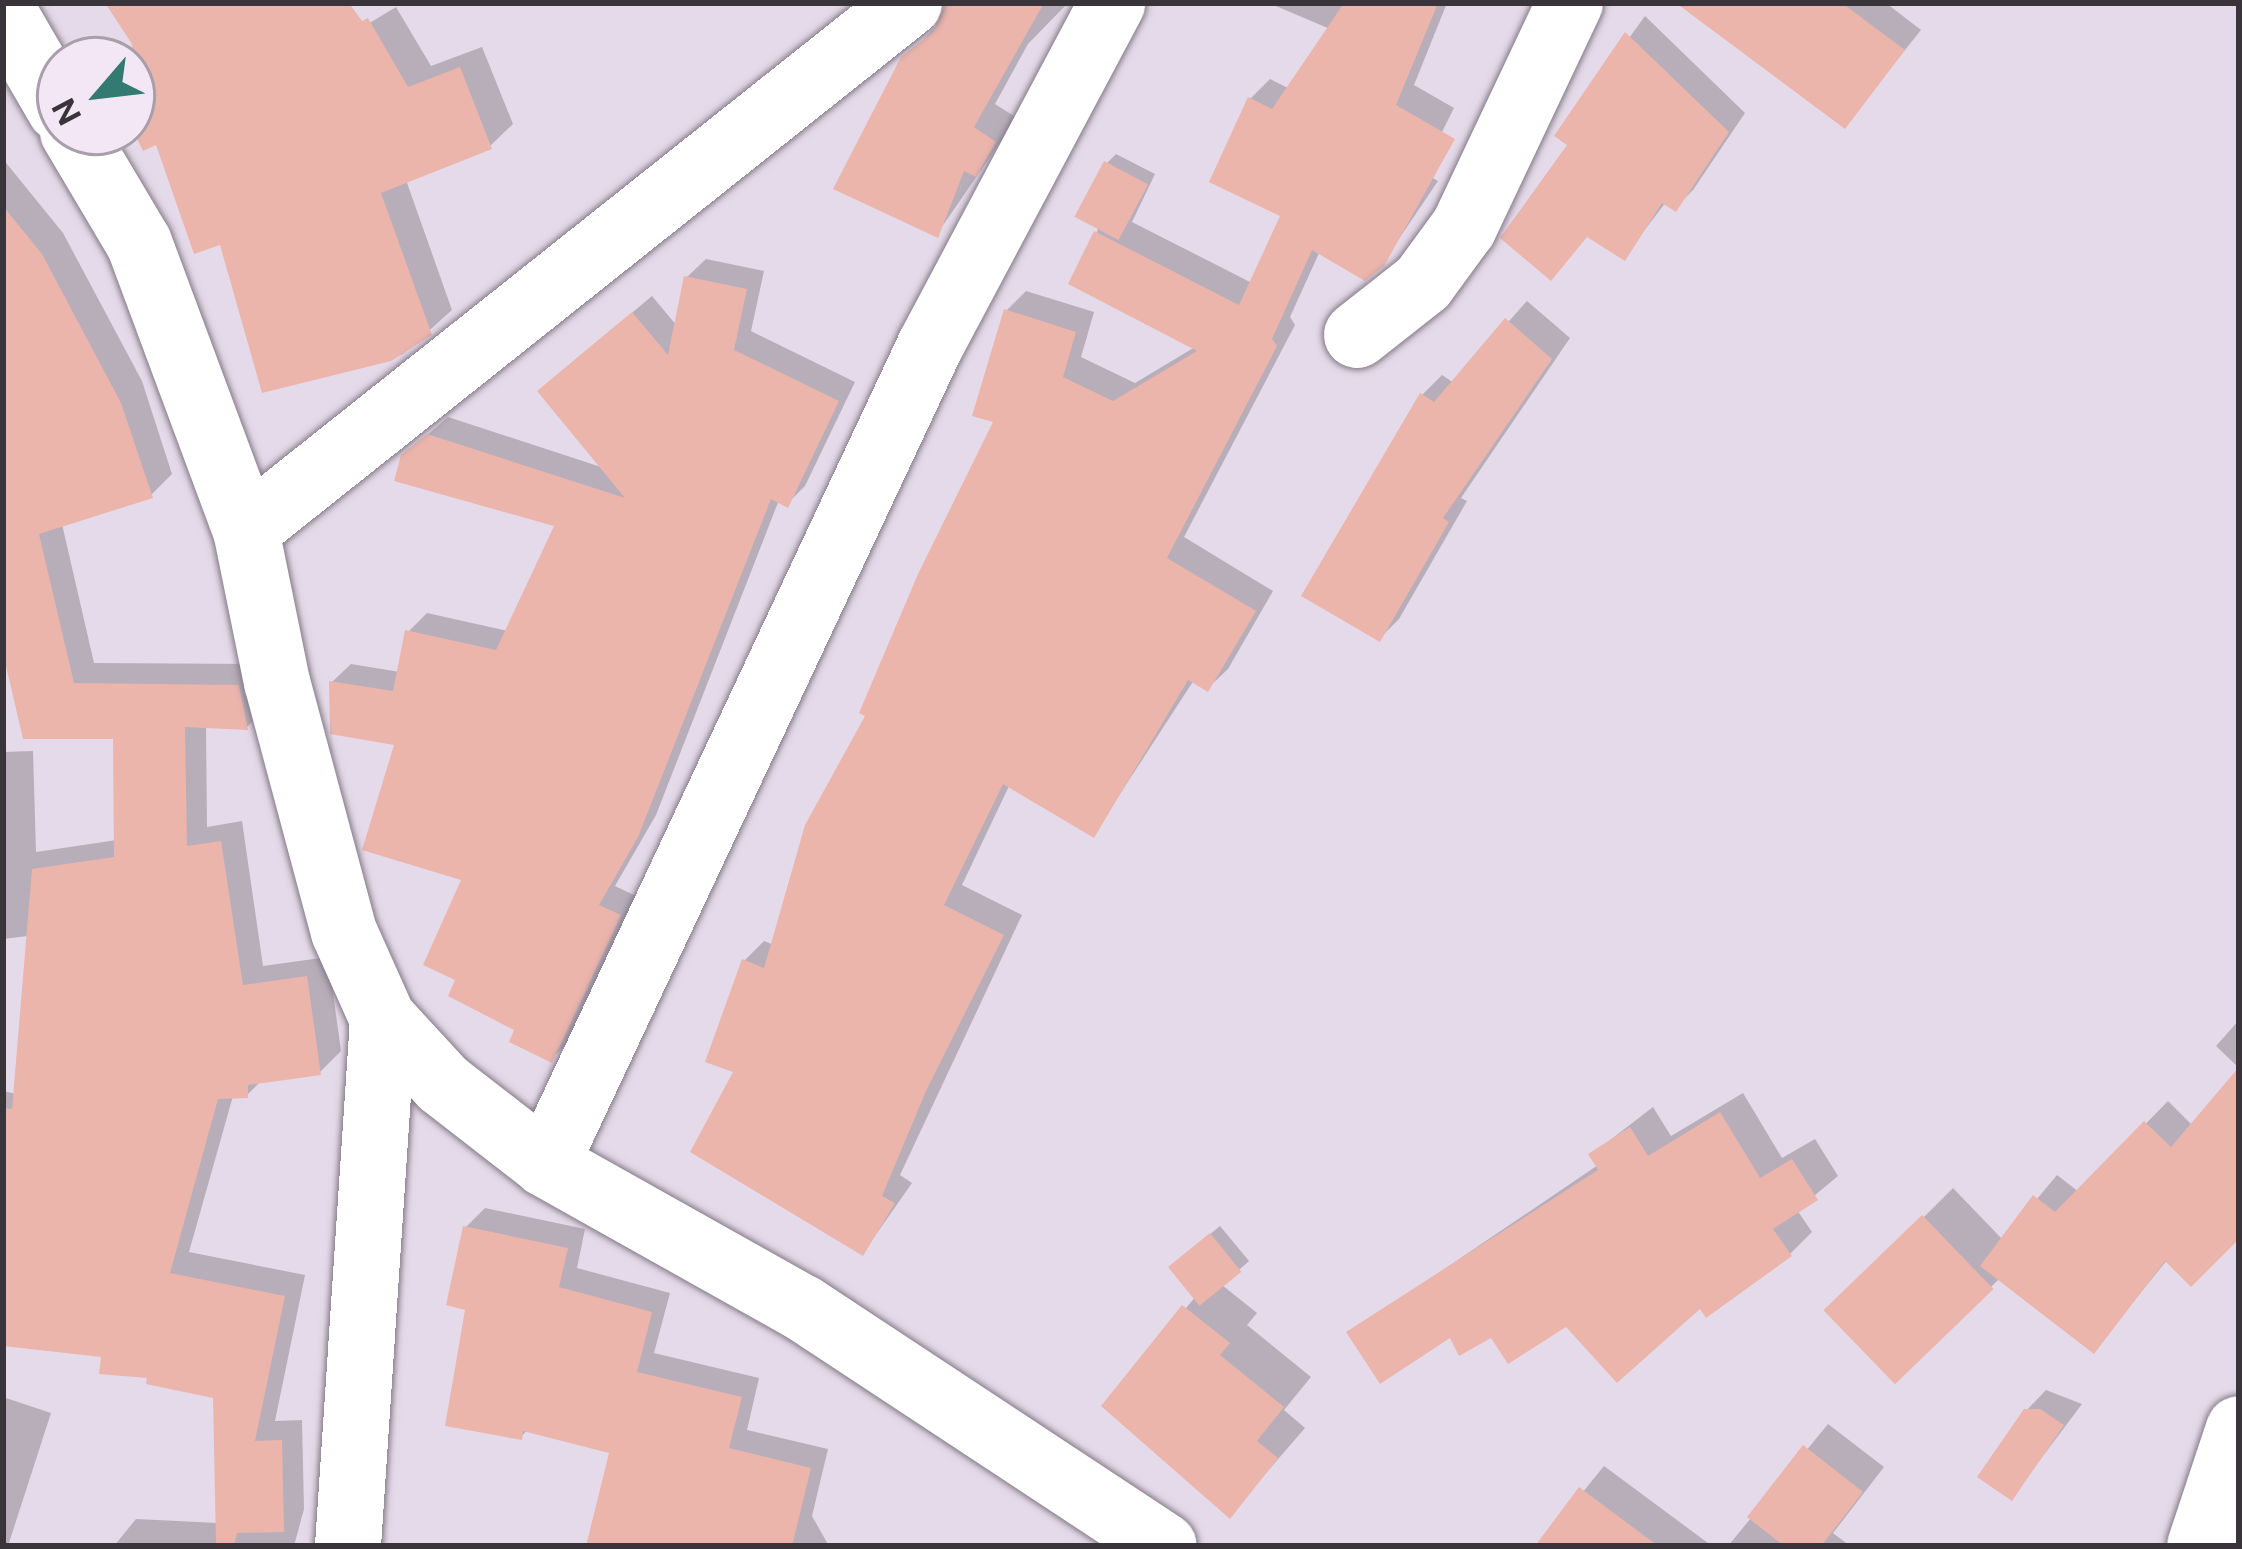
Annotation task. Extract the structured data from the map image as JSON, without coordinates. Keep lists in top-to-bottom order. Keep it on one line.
{"north":"bottom left"}
